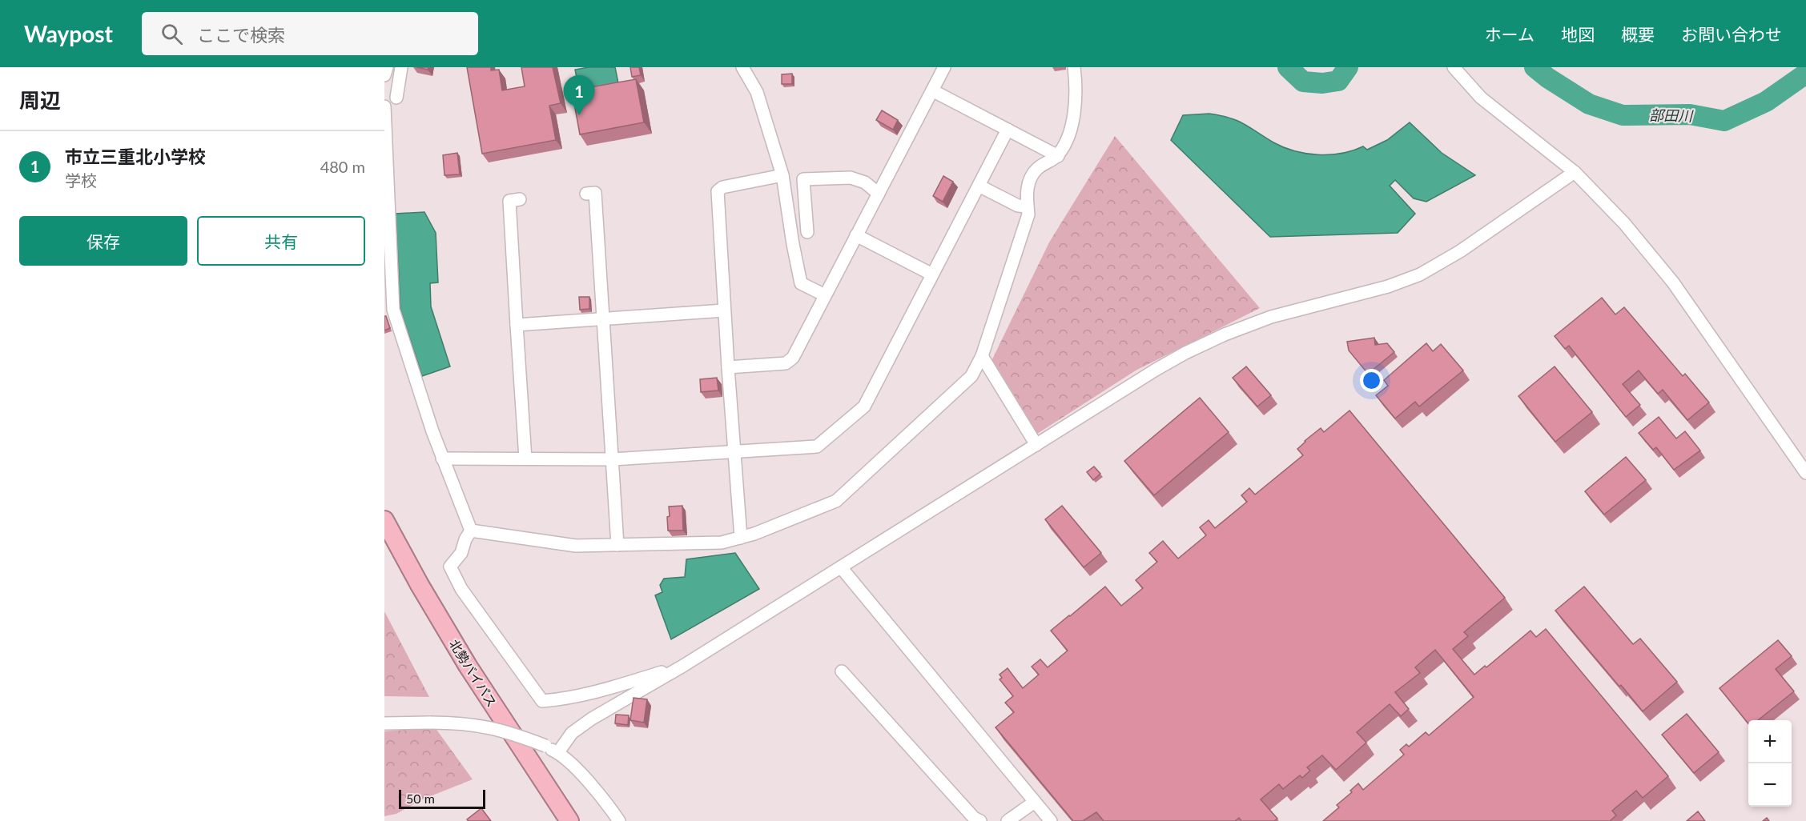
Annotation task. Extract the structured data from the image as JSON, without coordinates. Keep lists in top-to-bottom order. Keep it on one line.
{"streets":{"highway":["北勢バイパス"]},"water":["部田川"],"scale_bar":"50 m","page":{"header":"Waypost","search":"ここで検索","nav":["ホーム","地図","概要","お問い合わせ"],"heading":"周辺","pins":"1","list":[{"mark":"1","name":"市立三重北小学校","note":"学校","value":"480 m"}],"buttons":["保存","共有"],"map_buttons":["+","−"],"scale":"50 m"}}
